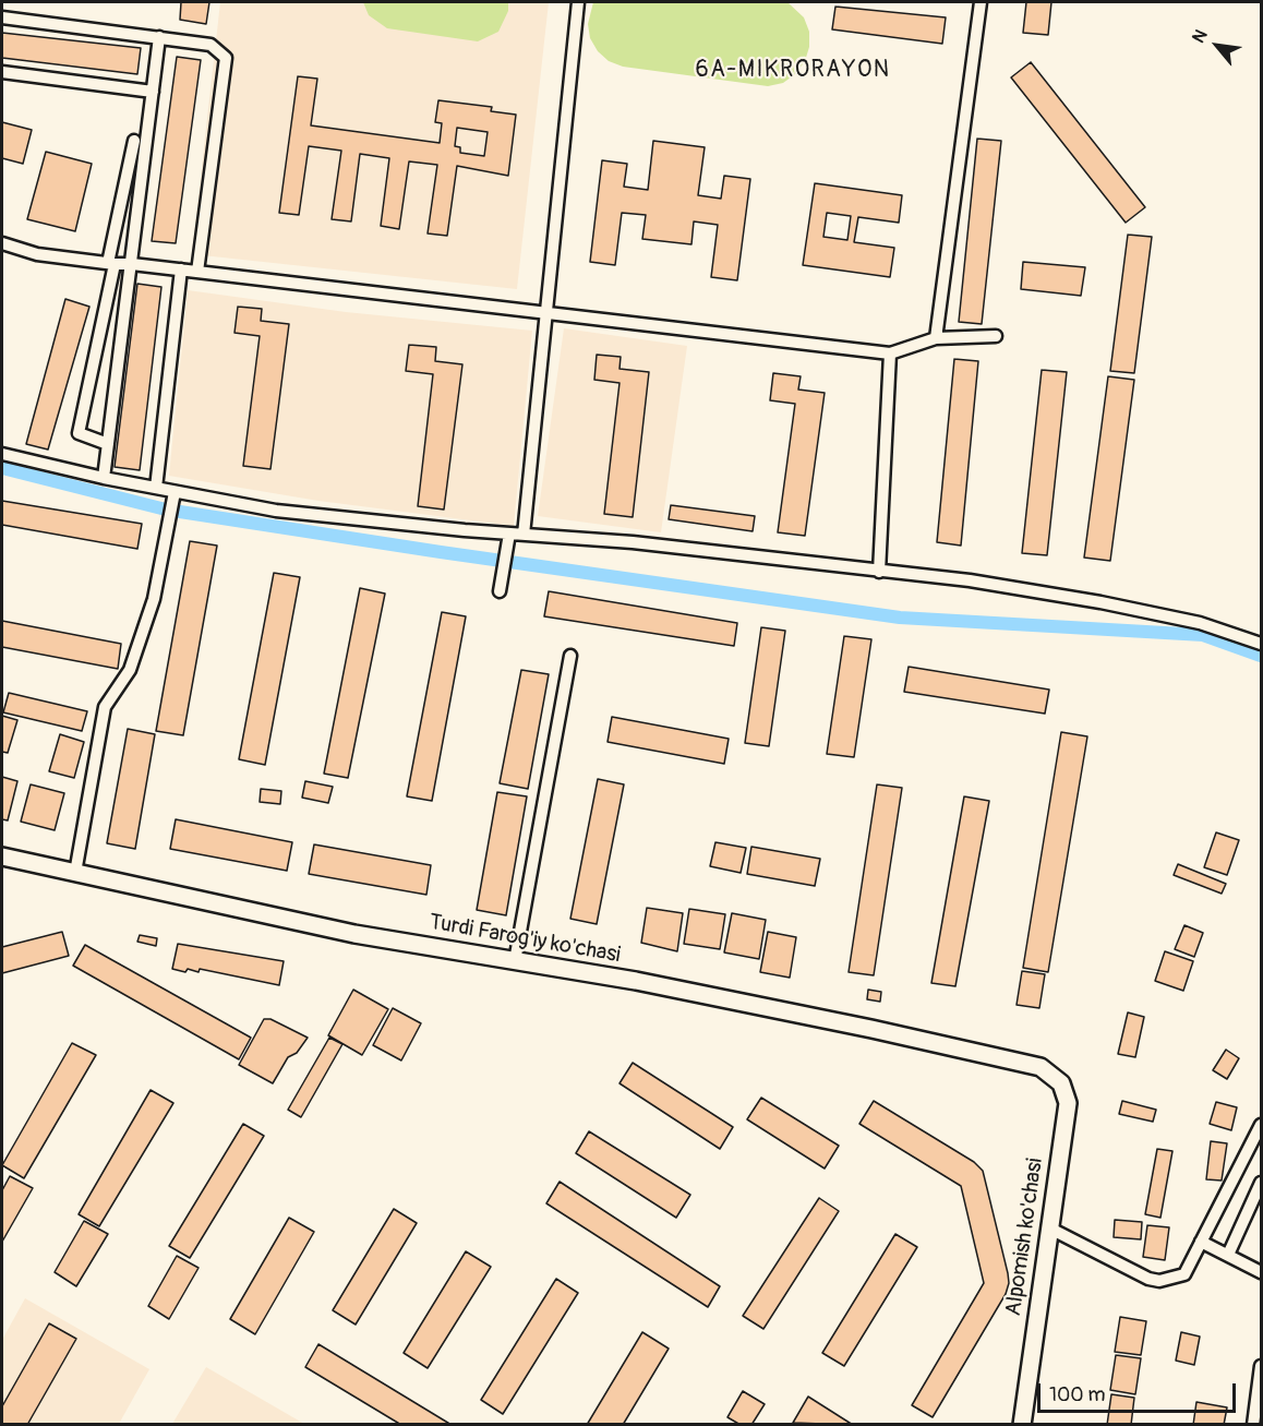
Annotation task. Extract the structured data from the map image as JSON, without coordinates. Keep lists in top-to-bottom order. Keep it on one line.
{"streets":{"street":["Turdi Farog'iy ko'chasi","Alpomish ko'chasi"]},"crossings":[["Turdi Farog'iy ko'chasi","Alpomish ko'chasi"]],"districts":["6A-MIKRORAYON"],"scale_bar":"100 m","north":"top left"}
